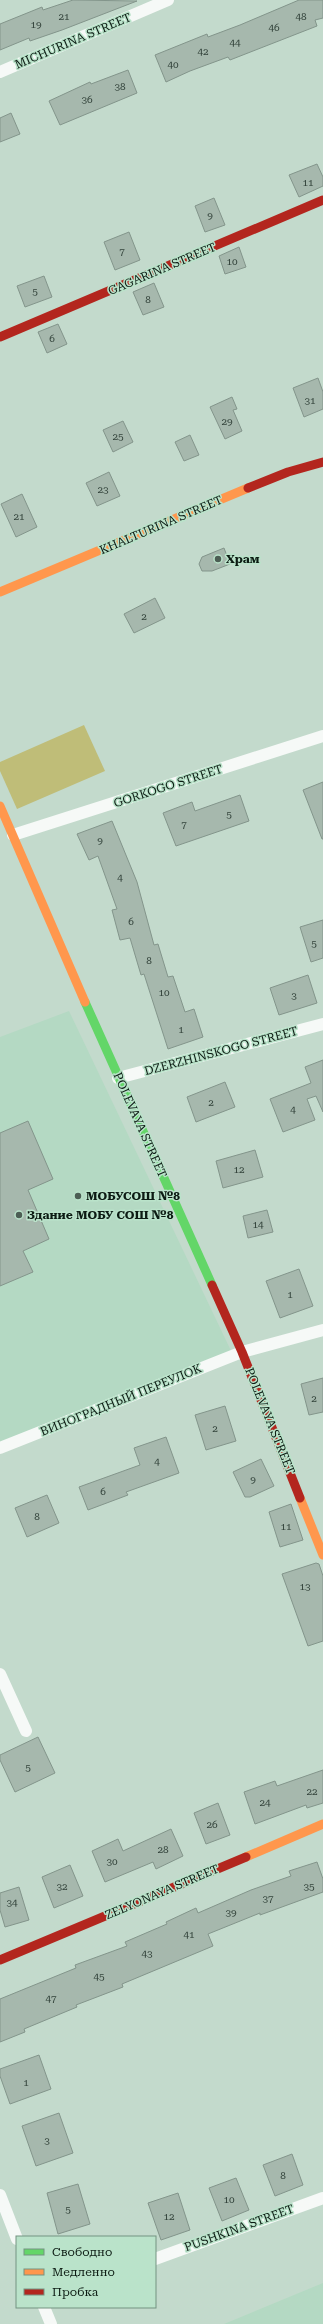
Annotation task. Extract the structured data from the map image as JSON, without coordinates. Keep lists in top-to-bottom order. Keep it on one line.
{"streets":{"street":["MICHURINA STREET","GAGARINA STREET","KHALTURINA STREET","GORKOGO STREET","DZERZHINSKOGO STREET","POLEVAYA STREET","ВИНОГРАДНЫЙ ПЕРЕУЛОК","ZELYONAYA STREET","PUSHKINA STREET"]},"crossings":[["GORKOGO STREET","POLEVAYA STREET"],["DZERZHINSKOGO STREET","POLEVAYA STREET"],["POLEVAYA STREET","ВИНОГРАДНЫЙ ПЕРЕУЛОК"]],"places":["Храм","МОБУСОШ №8","Здание МОБУ СОШ №8"],"house_numbers":["21","48","19","46","44","42","40","38","36","11","9","7","10","5","8","6","31","29","25","23","21","2","5","7","9","4","6","5","8","10","3","1","2","4","12","14","1","2","2","4","9","6","8","11","13","5","22","24","26","28","30","32","35","37","34","39","41","43","45","47","1","3","8","10","5","12"],"legend":["Свободно","Медленно","Пробка"]}
